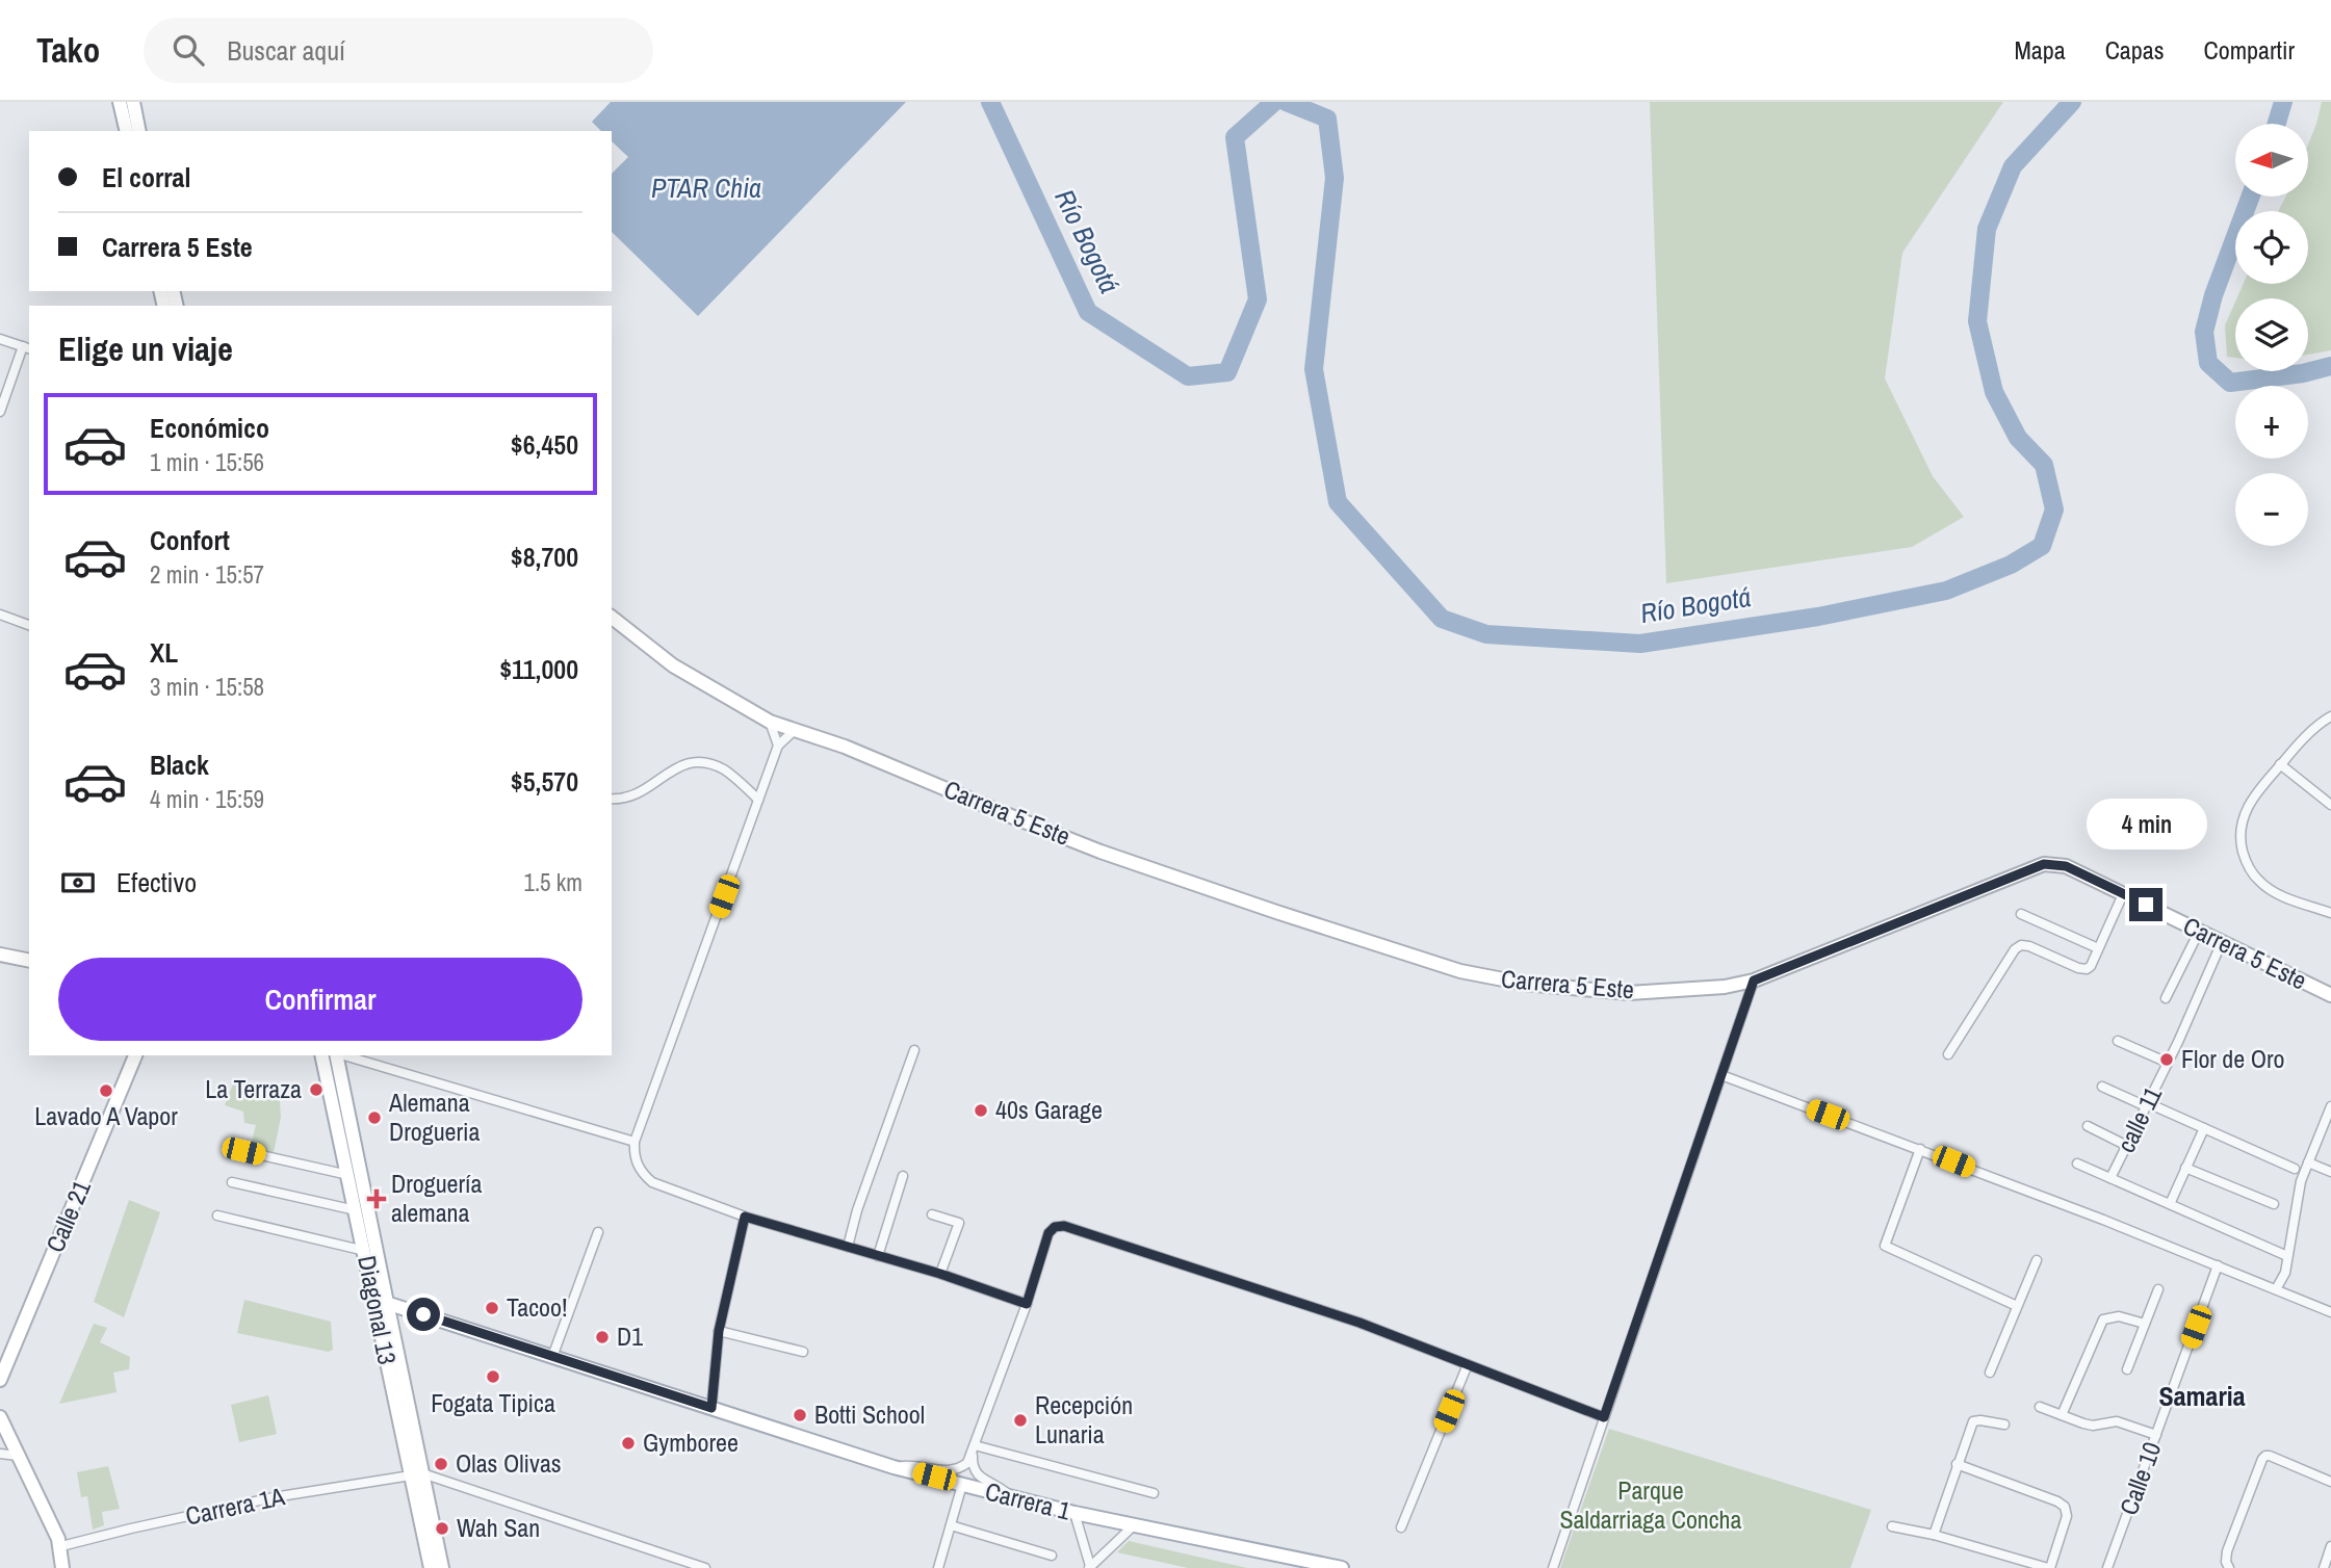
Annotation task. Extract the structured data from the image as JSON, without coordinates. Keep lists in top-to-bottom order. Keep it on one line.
{"streets":{"street":["Carrera 5 Este","calle 11","Calle 21","Diagonal 13","Calle 10","Carrera 1","Carrera 1A"]},"crossings":[["Carrera 5 Este","calle 11"],["Diagonal 13","Carrera 1"],["Diagonal 13","Carrera 1A"]],"districts":["Samaria"],"water":["PTAR Chia","Río Bogotá"],"parks":["Parque Saldarriaga Concha"],"places":{"other":["Flor de Oro","La Terraza","Lavado A Vapor","40s Garage","Alemana Drogueria","Tacoo!","D1","Fogata Tipica","Botti School","Recepción Lunaria","Gymboree","Olas Olivas","Wah San"],"health":["Droguería alemana"]},"north":"left","page":{"header":"Tako","search":"Buscar aquí","nav":["Mapa","Capas","Compartir"],"map_buttons":["+","−"],"banner":["El corral","Carrera 5 Este"],"heading":"Elige un viaje","list":[{"name":"Económico","note":"1 min · 15:56","value":"$6,450"},{"name":"Confort","note":"2 min · 15:57","value":"$8,700"},{"name":"XL","note":"3 min · 15:58","value":"$11,000"},{"name":"Black","note":"4 min · 15:59","value":"$5,570"}],"bubble":"4 min","pay":["Efectivo","1.5 km"],"buttons":"Confirmar"}}
